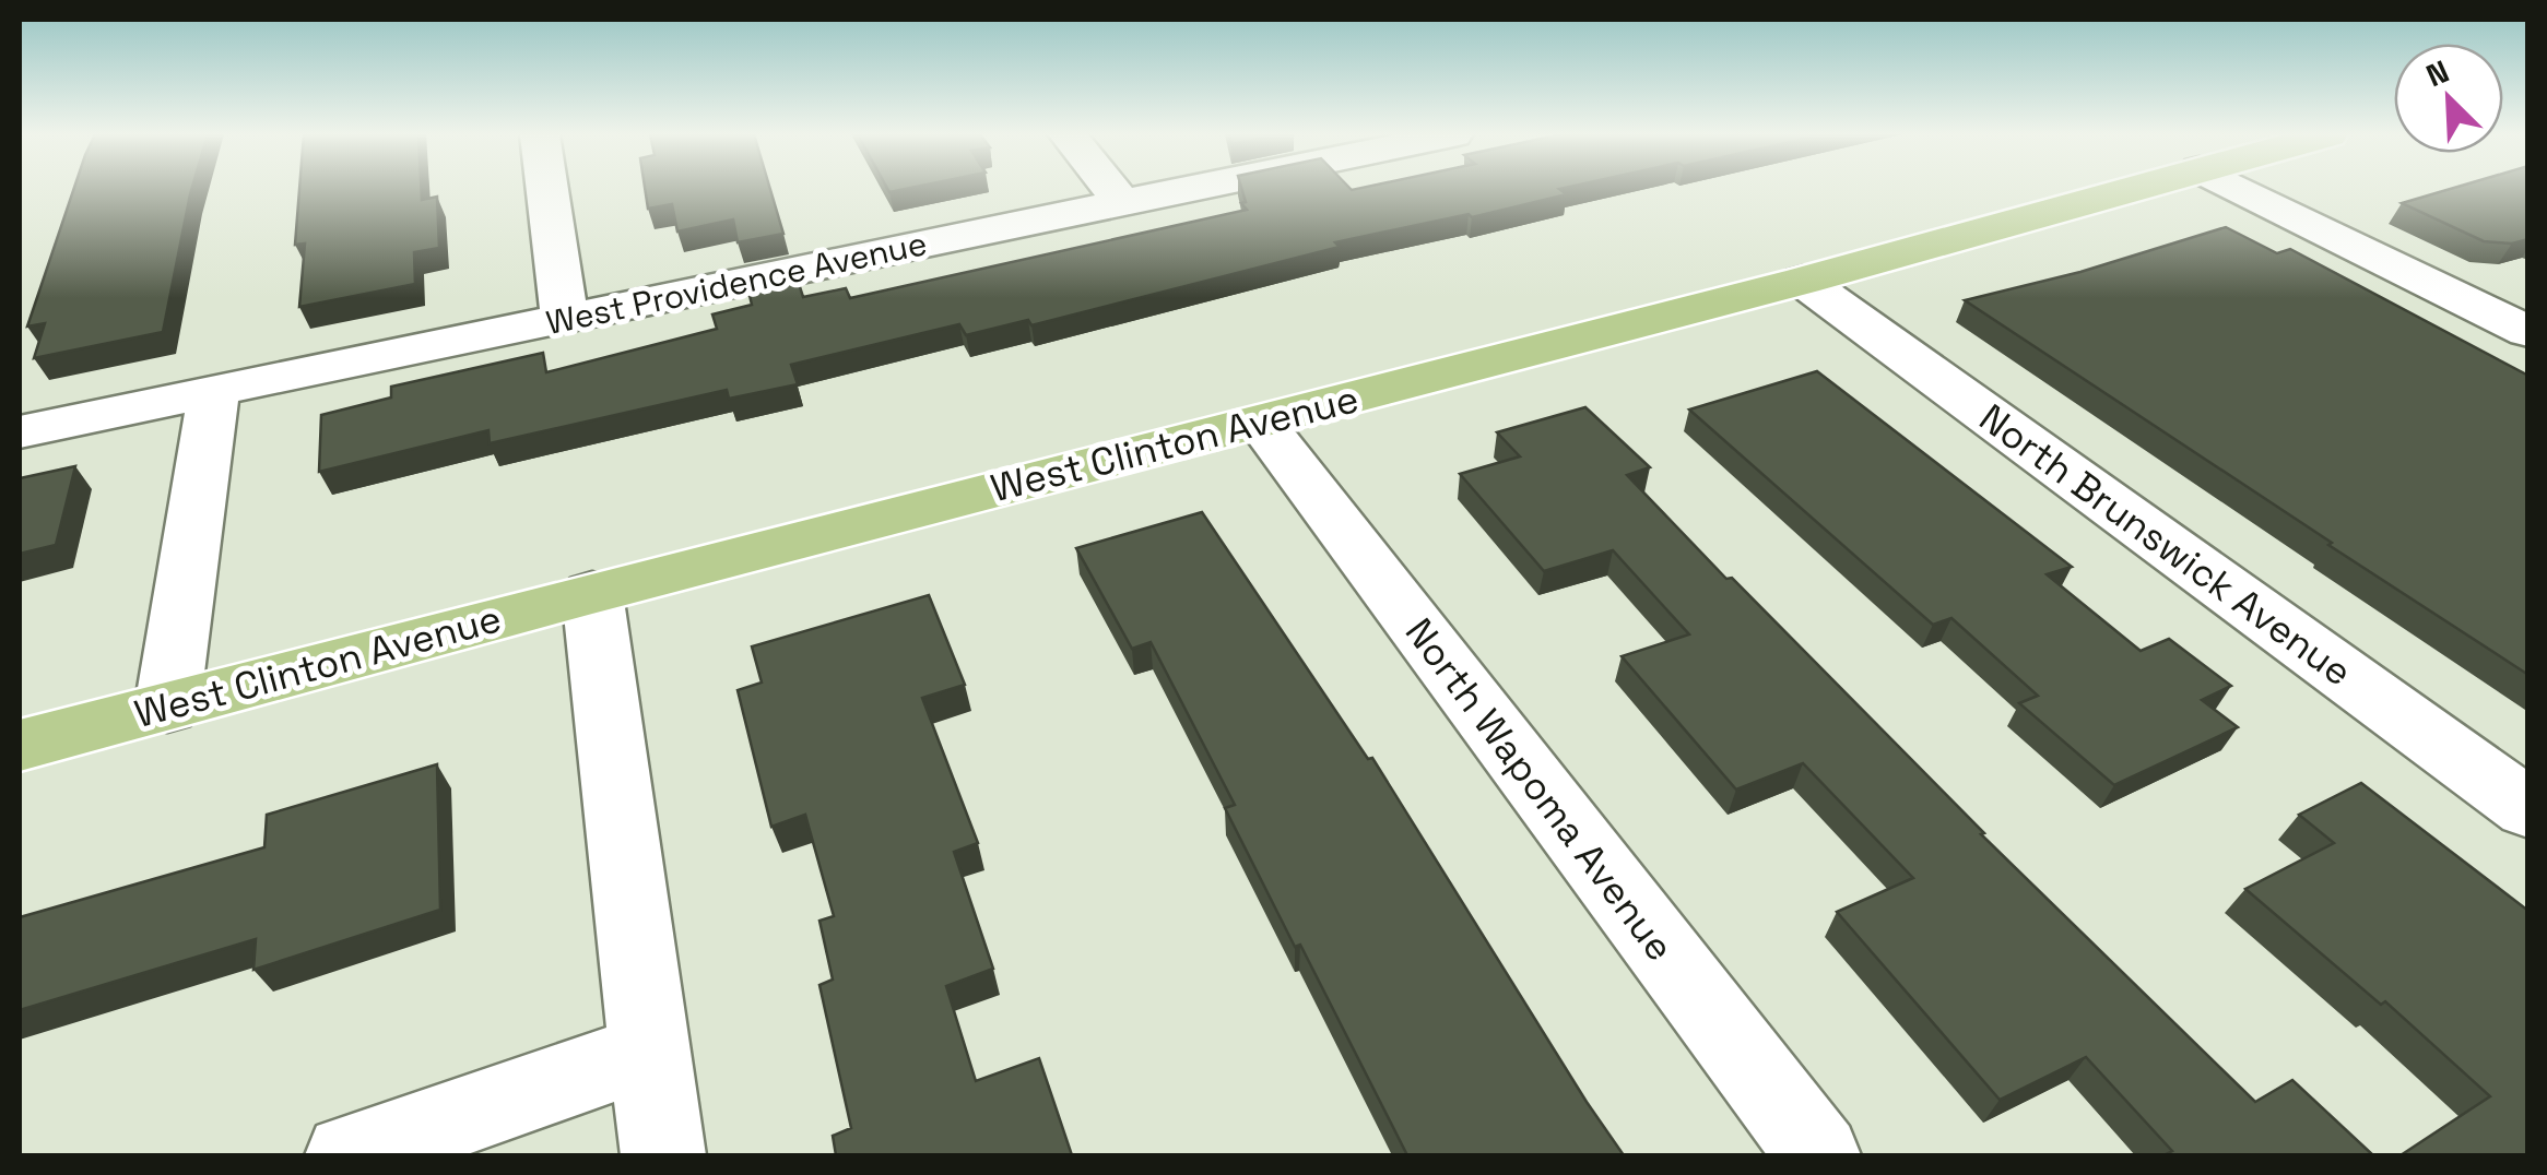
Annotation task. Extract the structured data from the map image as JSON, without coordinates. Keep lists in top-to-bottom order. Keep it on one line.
{"streets":{"main road":["West Clinton Avenue"],"street":["West Providence Avenue","North Brunswick Avenue","North Wapoma Avenue"]},"crossings":[["West Clinton Avenue","North Brunswick Avenue"],["West Clinton Avenue","North Wapoma Avenue"]],"north":"top left"}
